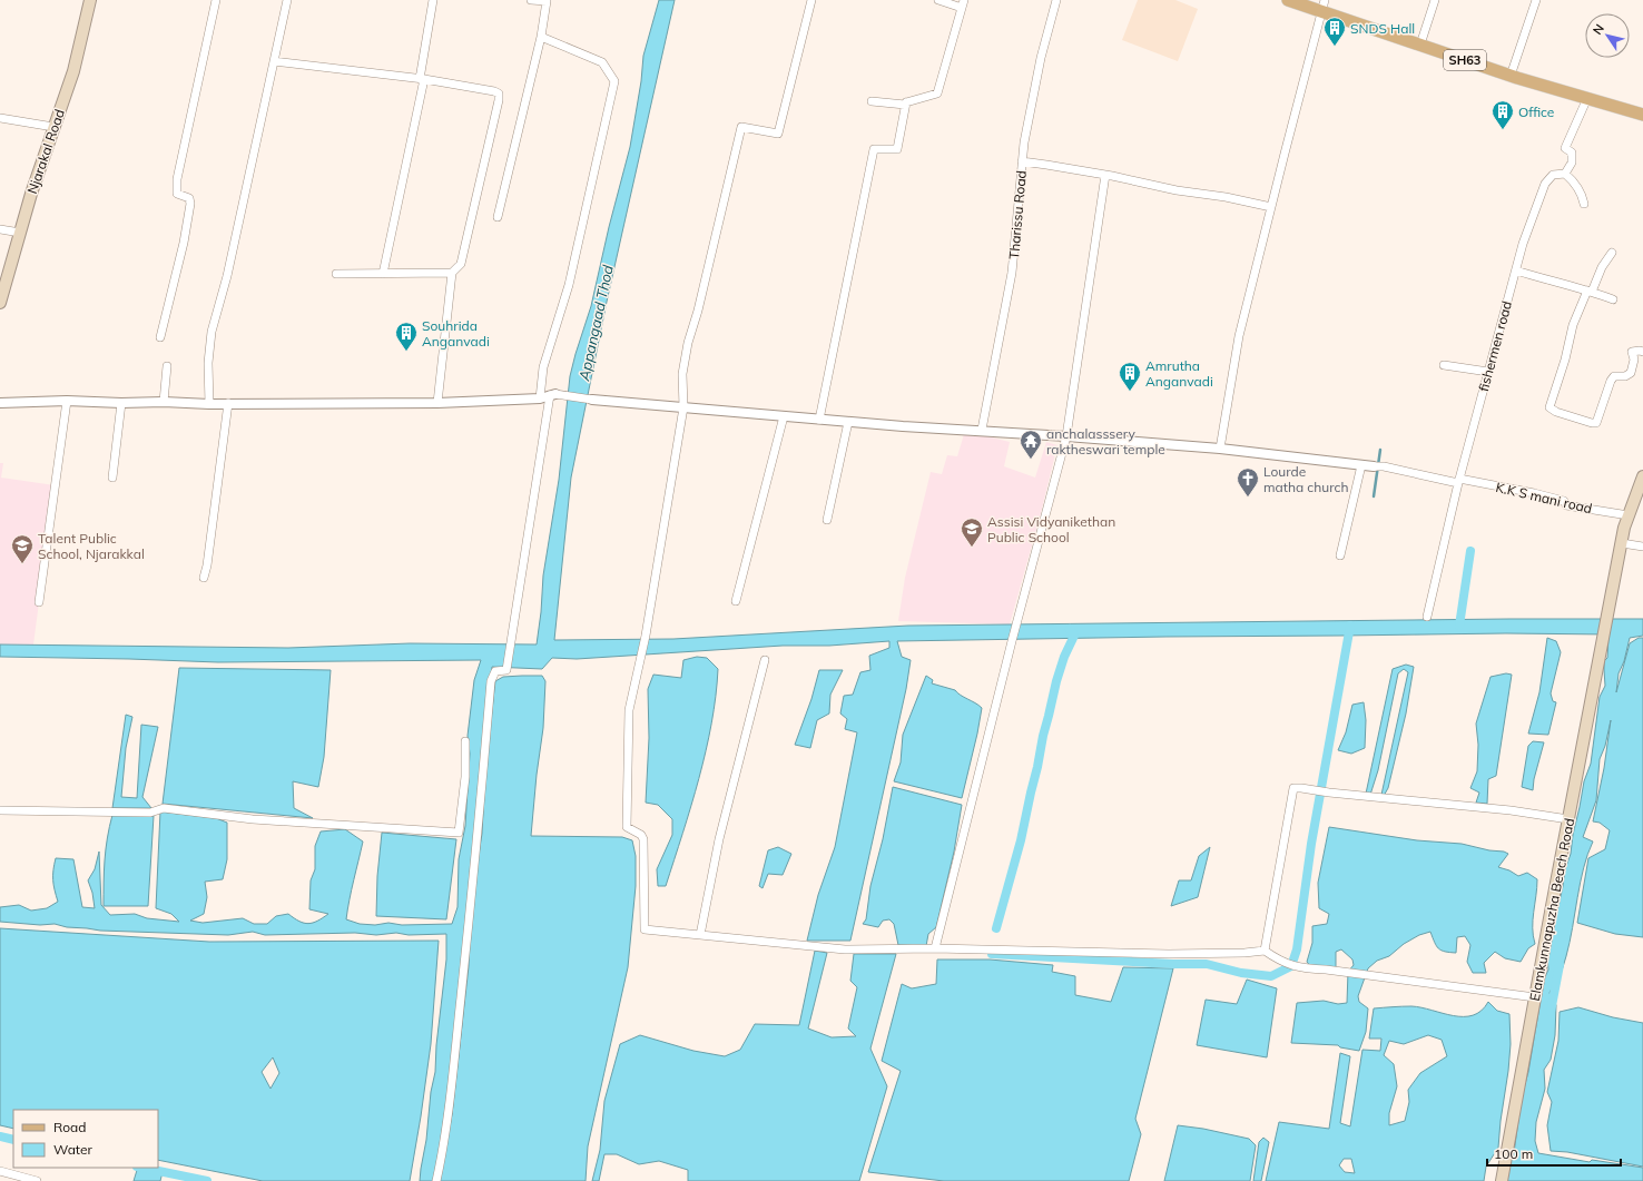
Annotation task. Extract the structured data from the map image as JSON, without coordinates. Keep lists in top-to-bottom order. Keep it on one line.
{"streets":{"main road":["SH63","Njarakal Road","Elamkunnapuzha Beach Road"],"street":["Tharissu Road","fishermen road","K.K S mani road"]},"crossings":[["fishermen road","K.K S mani road"]],"water":["Appangaad Thod"],"places":{"building":["SNDS Hall","Office","Souhrida Anganvadi","Amrutha Anganvadi"],"temple":["anchalasssery raktheswari temple"],"church":["Lourde matha church"],"school or university":["Assisi Vidyanikethan Public School","Talent Public School, Njarakkal"]},"legend":["Road","Water"],"scale_bar":"100 m","north":"top left"}
